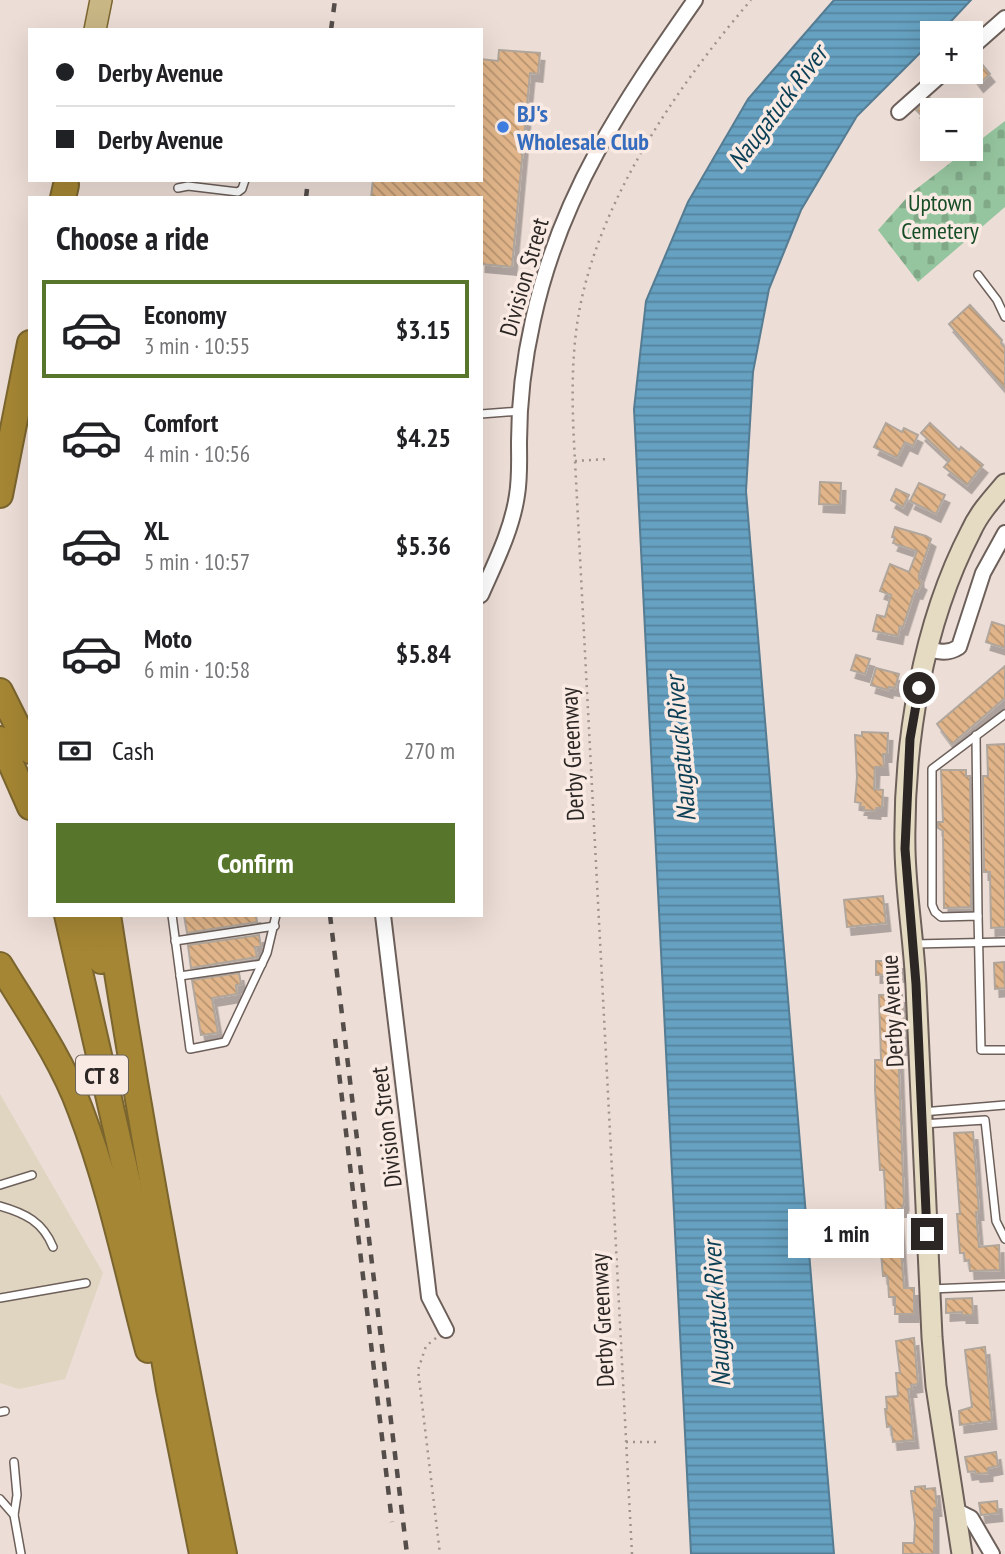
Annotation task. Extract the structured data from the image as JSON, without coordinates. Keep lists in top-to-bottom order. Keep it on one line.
{"streets":{"highway":["CT 8"],"main road":["Derby Avenue"],"street":["Division Street"],"path":["Derby Greenway"]},"water":["Naugatuck River"],"parks":["Uptown Cemetery"],"places":["BJ's Wholesale Club"],"page":{"map_buttons":["+","−"],"banner":["Derby Avenue","Derby Avenue"],"heading":"Choose a ride","list":[{"name":"Economy","note":"3 min · 10:55","value":"$3.15"},{"name":"Comfort","note":"4 min · 10:56","value":"$4.25"},{"name":"XL","note":"5 min · 10:57","value":"$5.36"},{"name":"Moto","note":"6 min · 10:58","value":"$5.84"}],"pay":["Cash","270 m"],"buttons":"Confirm","bubble":"1 min"}}
